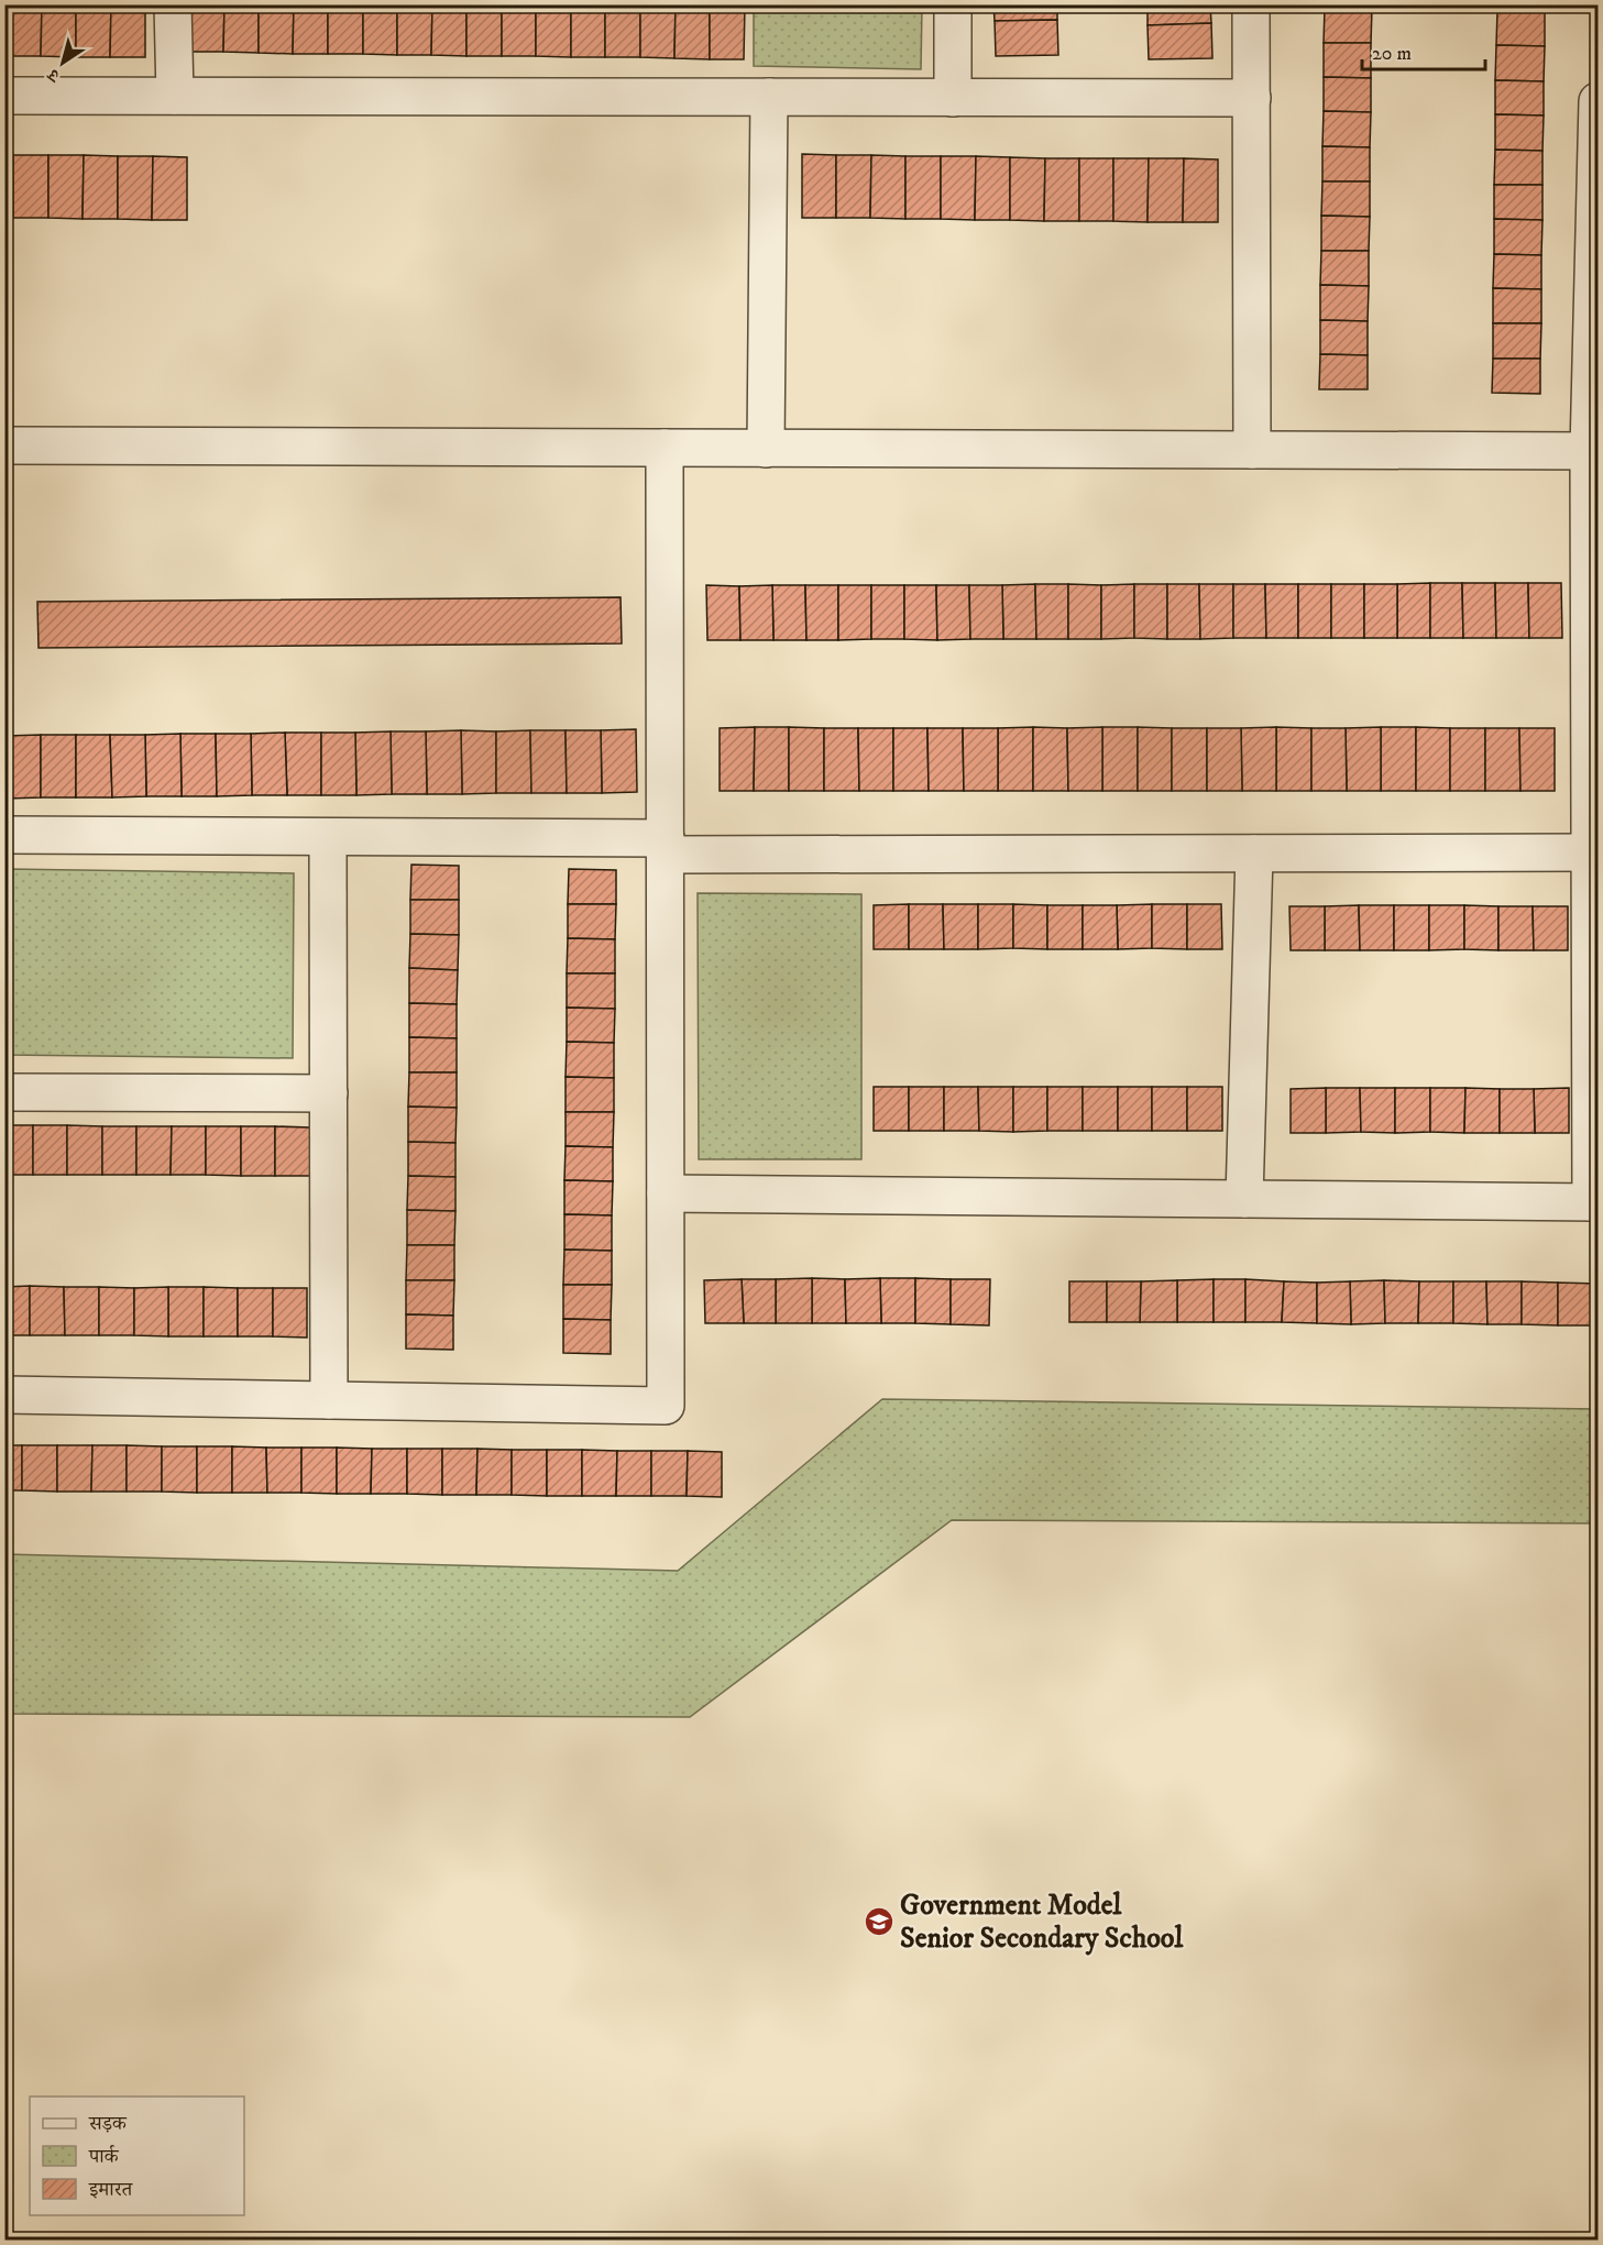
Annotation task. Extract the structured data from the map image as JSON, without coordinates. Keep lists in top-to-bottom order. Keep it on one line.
{"places":{"school or university":["Government Model Senior Secondary School"]},"legend":["सड़क","पार्क","इमारत"],"scale_bar":"20 m","north":"bottom left"}
